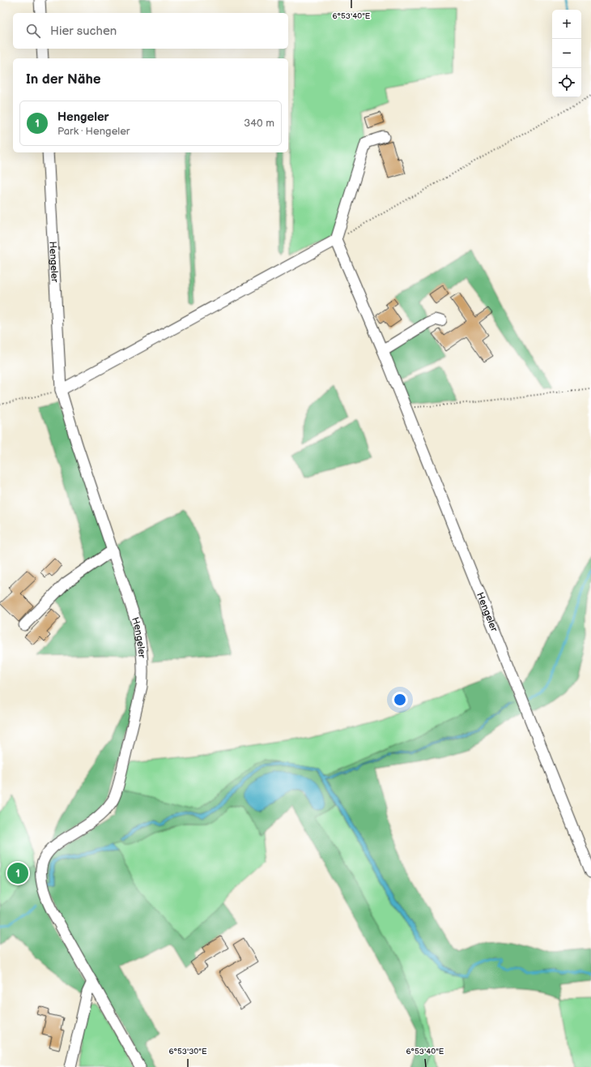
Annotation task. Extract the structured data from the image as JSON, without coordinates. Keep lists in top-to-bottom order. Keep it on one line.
{"streets":{"street":["Hengeler"]},"page":{"map_buttons":["+","−"],"search":"Hier suchen","heading":"In der Nähe","list":[{"mark":"1","name":"Hengeler","note":"Park · Hengeler","value":"340 m"}],"pins":"1"},"coordinates":["6°53'40\"E","6°53'30\"E"]}
